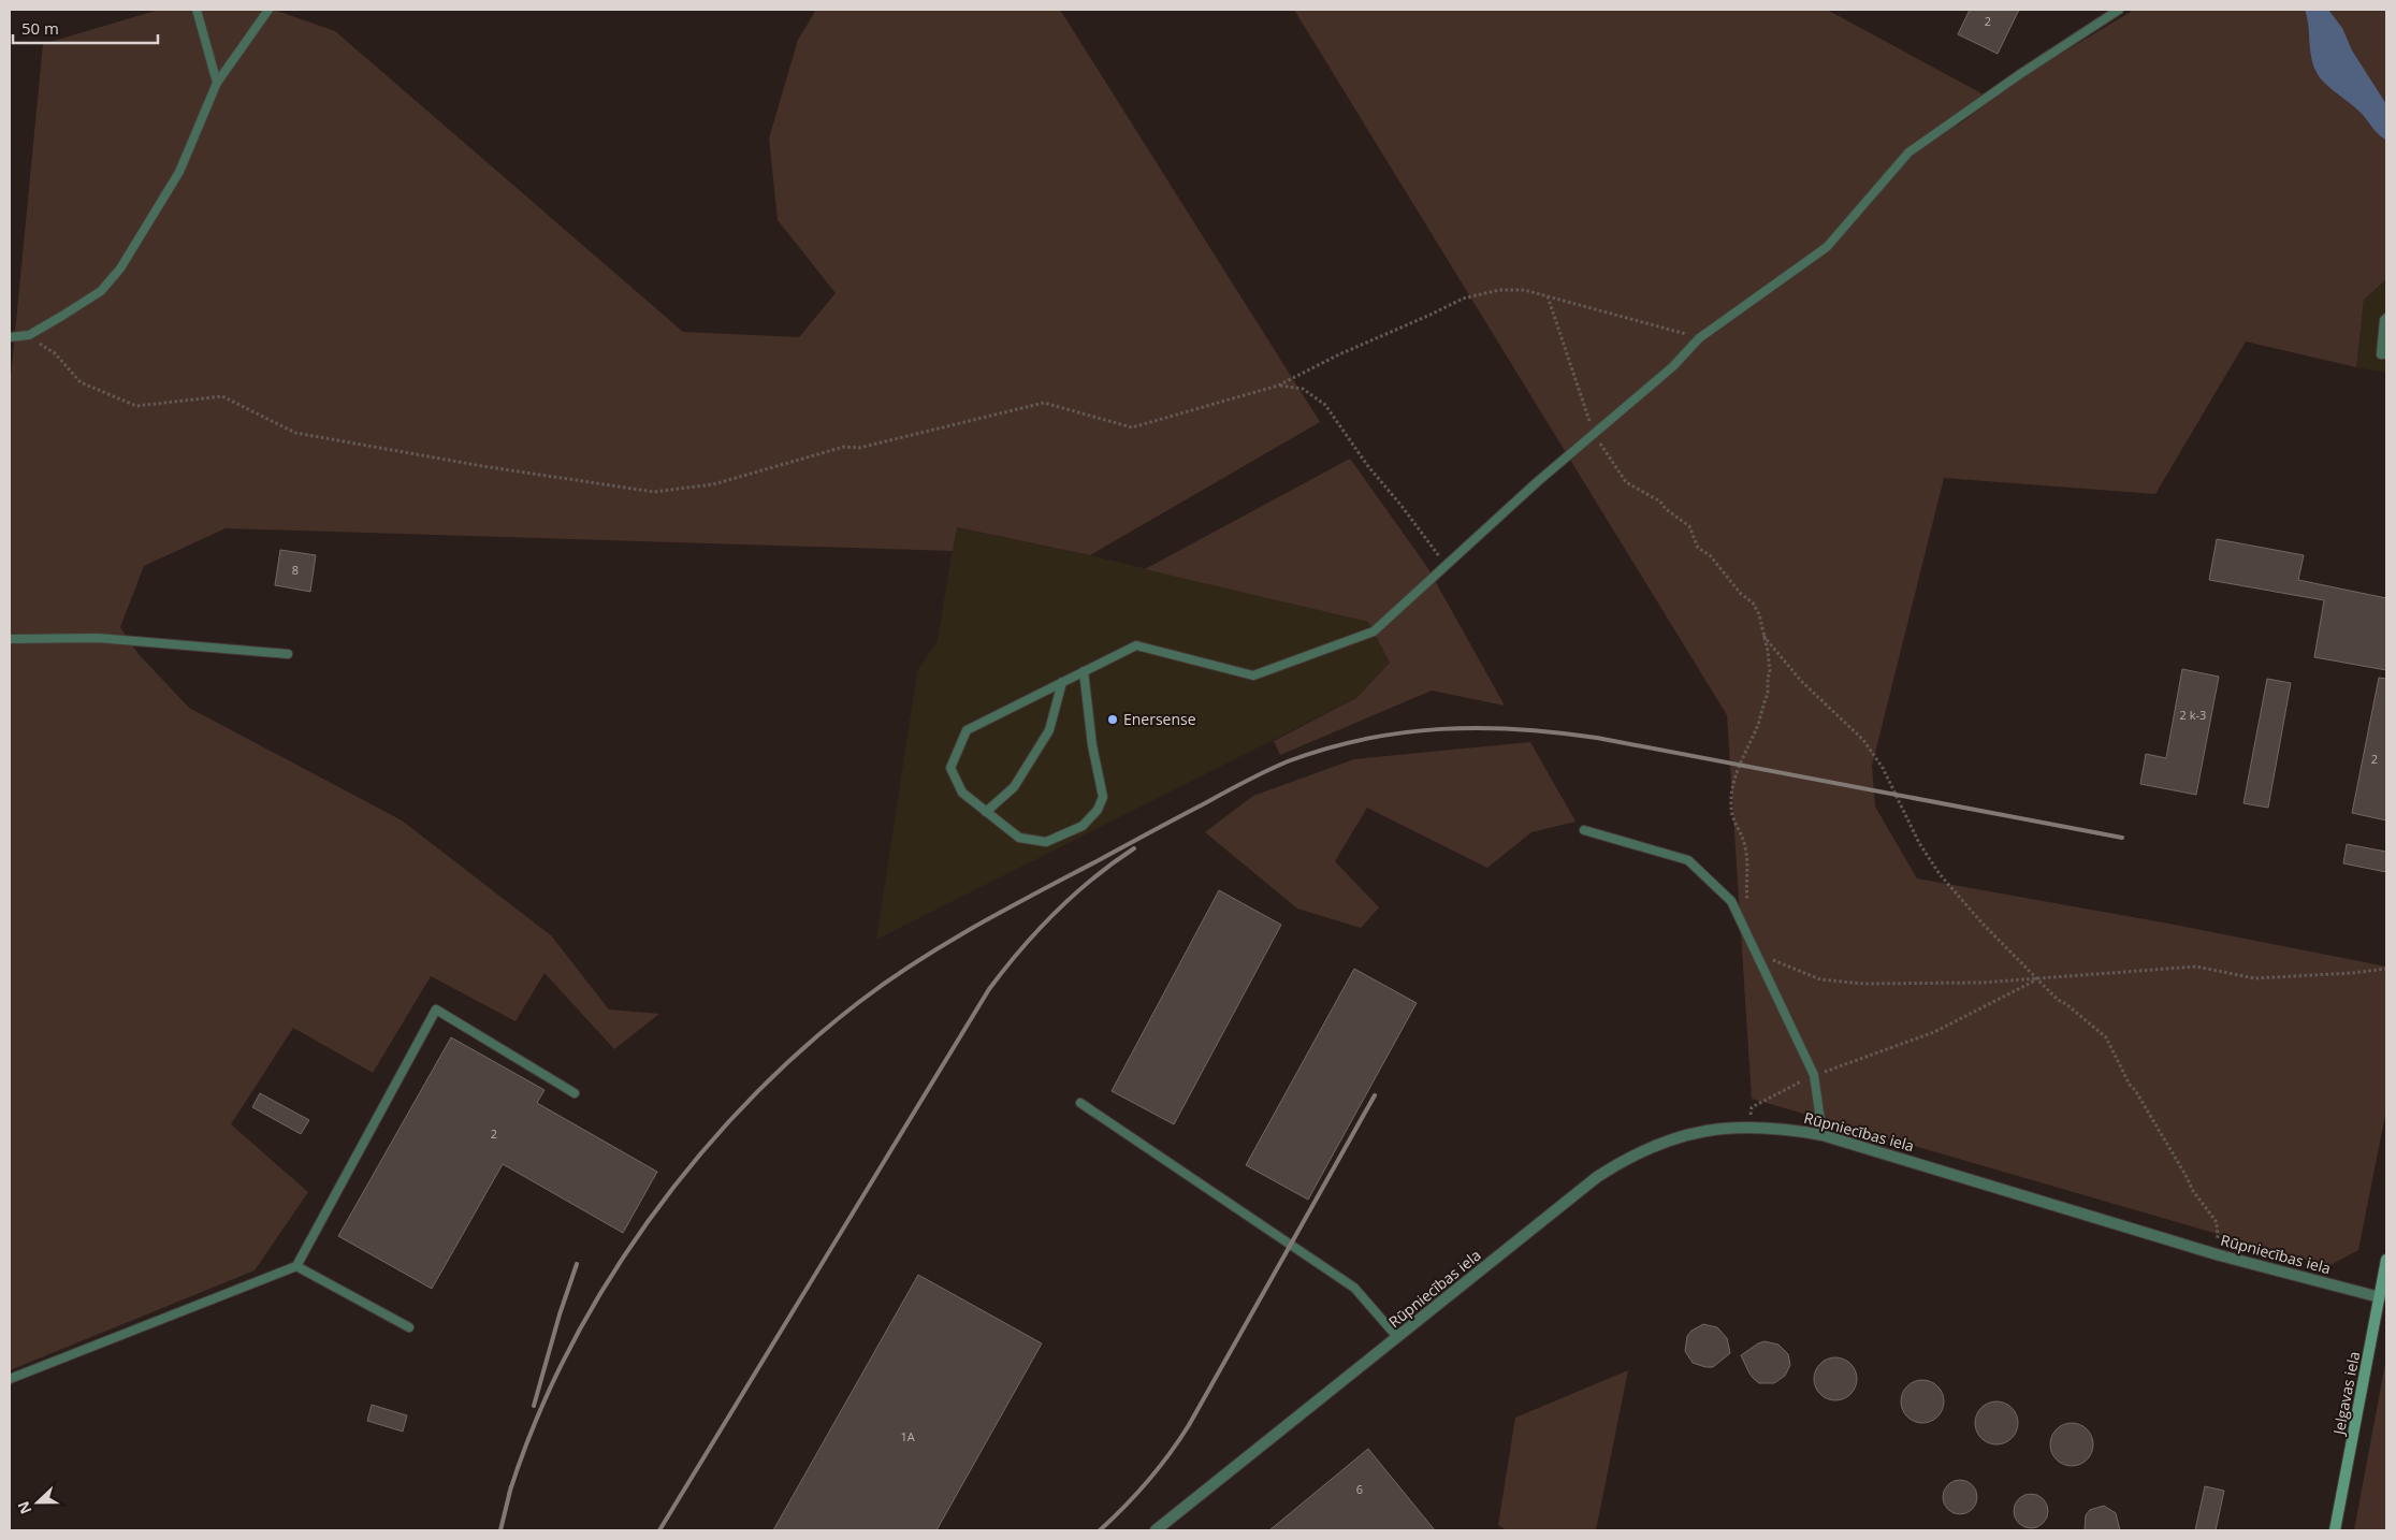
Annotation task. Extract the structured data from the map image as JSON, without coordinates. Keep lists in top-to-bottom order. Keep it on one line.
{"streets":{"street":["Rūpniecības iela","Jelgavas iela"]},"crossings":[["Rūpniecības iela","Jelgavas iela"]],"places":["Enersense"],"house_numbers":["2","8","2 k-3","2","2","1A","6"],"scale_bar":"50 m","north":"left"}
